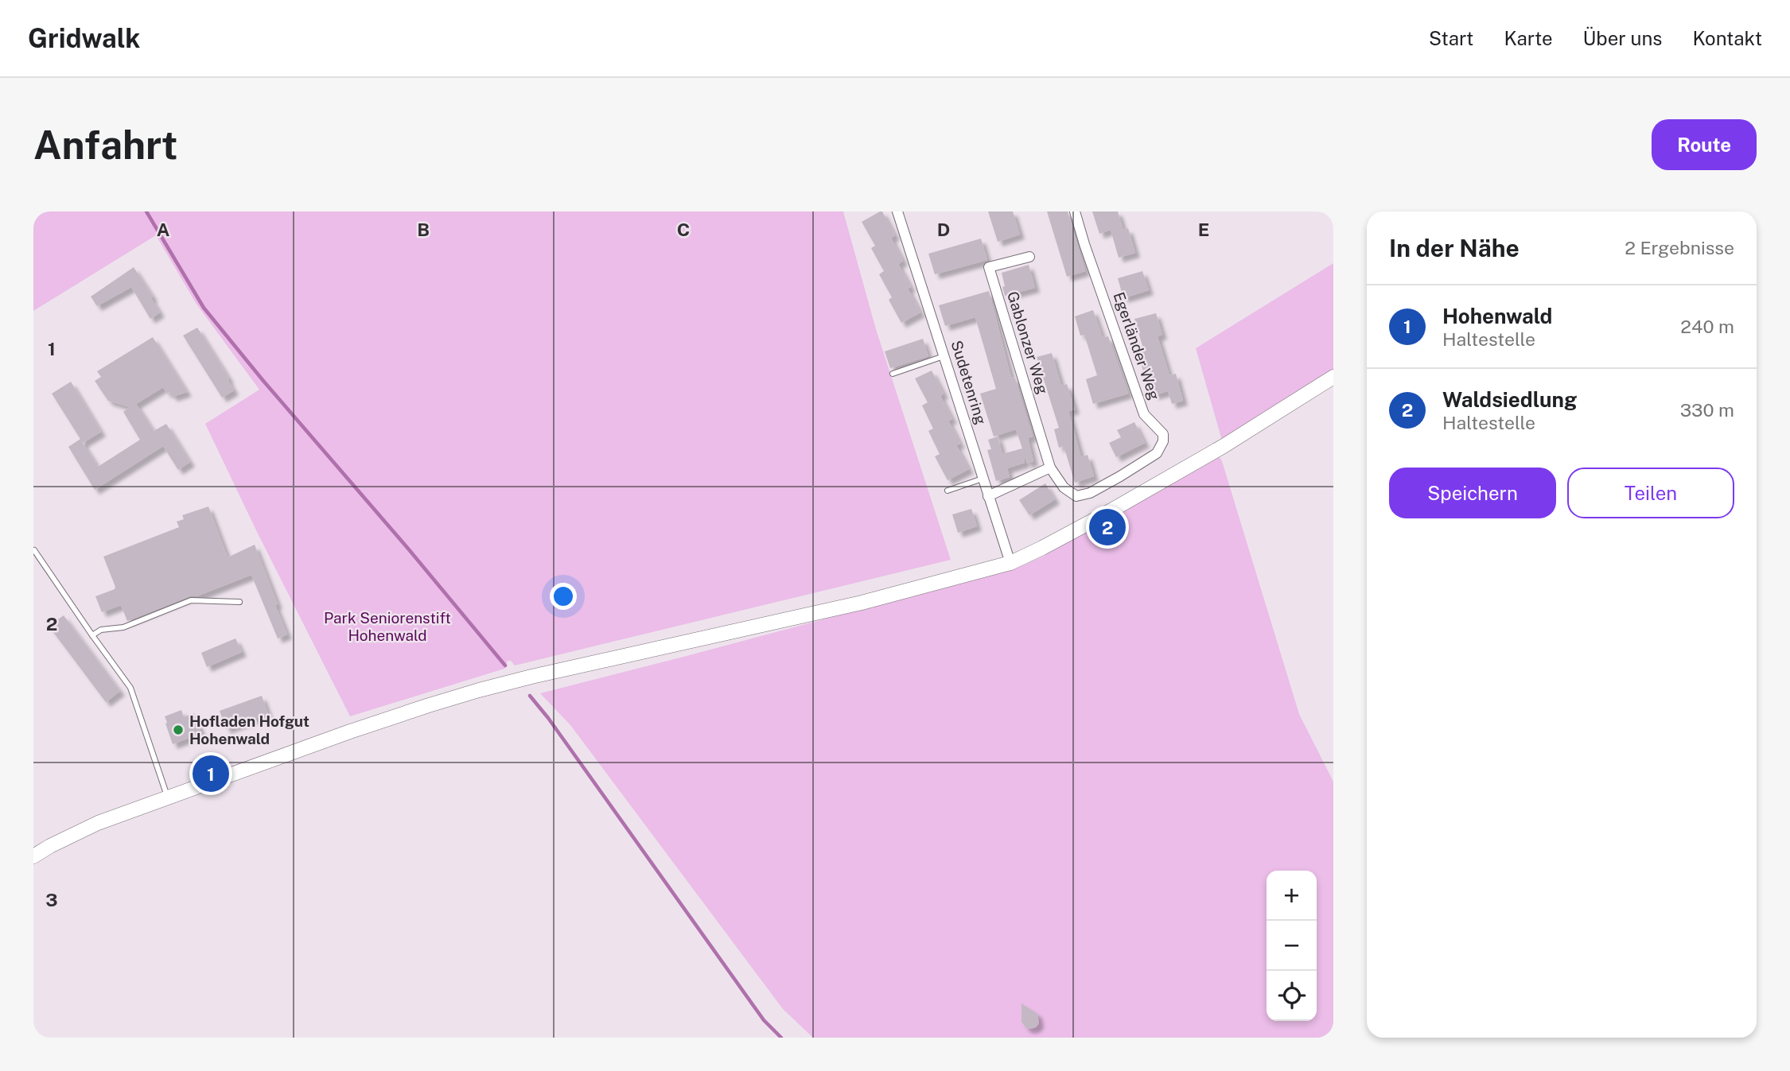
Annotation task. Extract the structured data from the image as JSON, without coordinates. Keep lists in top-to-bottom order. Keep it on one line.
{"streets":{"street":["Gablonzer Weg","Egerländer Weg","Sudetenring"]},"crossings":[["Gablonzer Weg","Egerländer Weg"]],"parks":["Park Seniorenstift Hohenwald"],"places":["Hofladen Hofgut Hohenwald"],"page":{"header":"Gridwalk","nav":["Start","Karte","Über uns","Kontakt"],"buttons":["Route",["Speichern","Teilen"]],"title":"Anfahrt","heading":["In der Nähe","2 Ergebnisse"],"list":[{"mark":"1","name":"Hohenwald","note":"Haltestelle","value":"240 m"},{"mark":"2","name":"Waldsiedlung","note":"Haltestelle","value":"330 m"}],"pins":["2","1"],"map_buttons":["+","−"]},"grid":{"columns":["A","B","C","D","E"],"rows":["1","2","3"]}}
